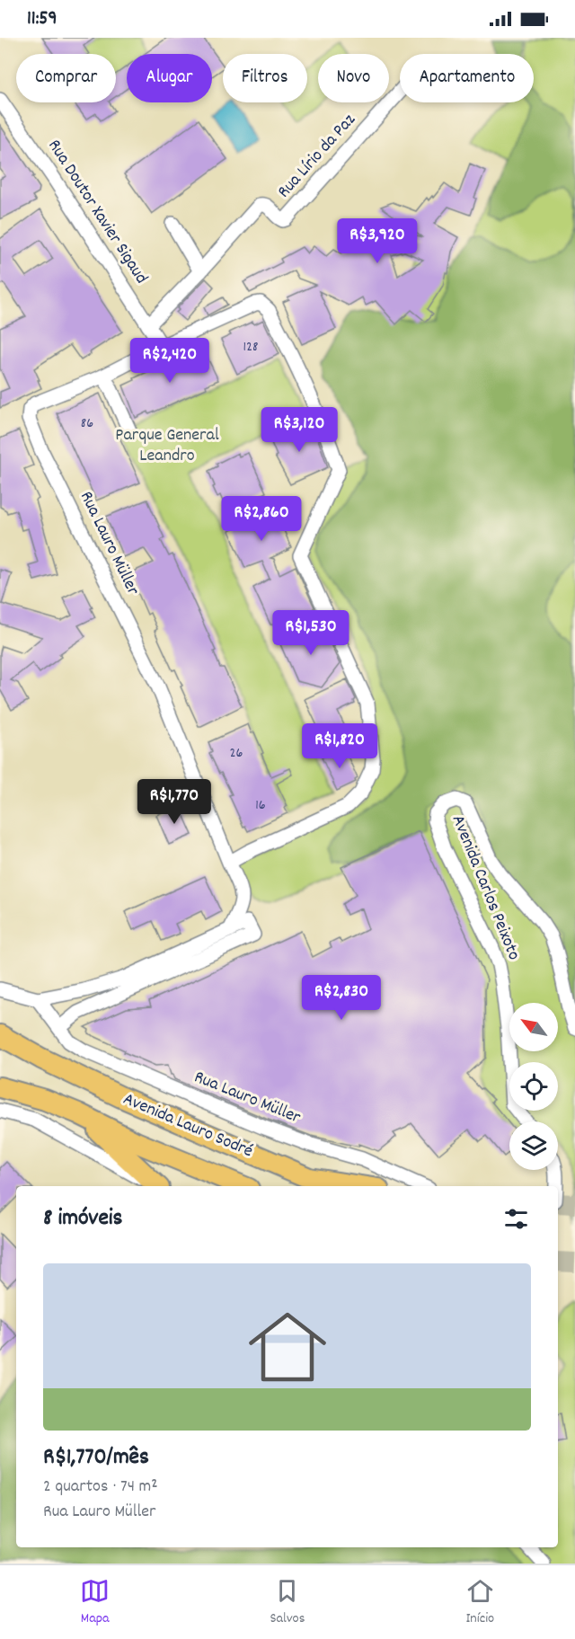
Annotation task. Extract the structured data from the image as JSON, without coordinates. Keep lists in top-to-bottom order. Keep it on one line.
{"streets":{"highway":["Avenida Lauro Sodré"],"street":["Rua Lírio da Paz","Rua Doutor Xavier Sigaud","Rua Lauro Müller","Avenida Carlos Peixoto"]},"crossings":[["Rua Doutor Xavier Sigaud","Rua Lauro Müller"]],"parks":["Parque General Leandro"],"house_numbers":["128","86","26","16"],"north":"top left","page":{"status":"11:59","chip":["Comprar","Alugar","Filtros","Novo","Apartamento"],"price":["R$3,920","R$2,420","R$3,120","R$2,860","R$1,530","R$1,820","R$1,770","R$2,830"],"heading":"8 imóveis","list":[{"name":"R$1,770/mês","note":"2 quartos · 74 m² · Rua Lauro Müller"}],"tabs":["Mapa","Salvos","Início"]}}
